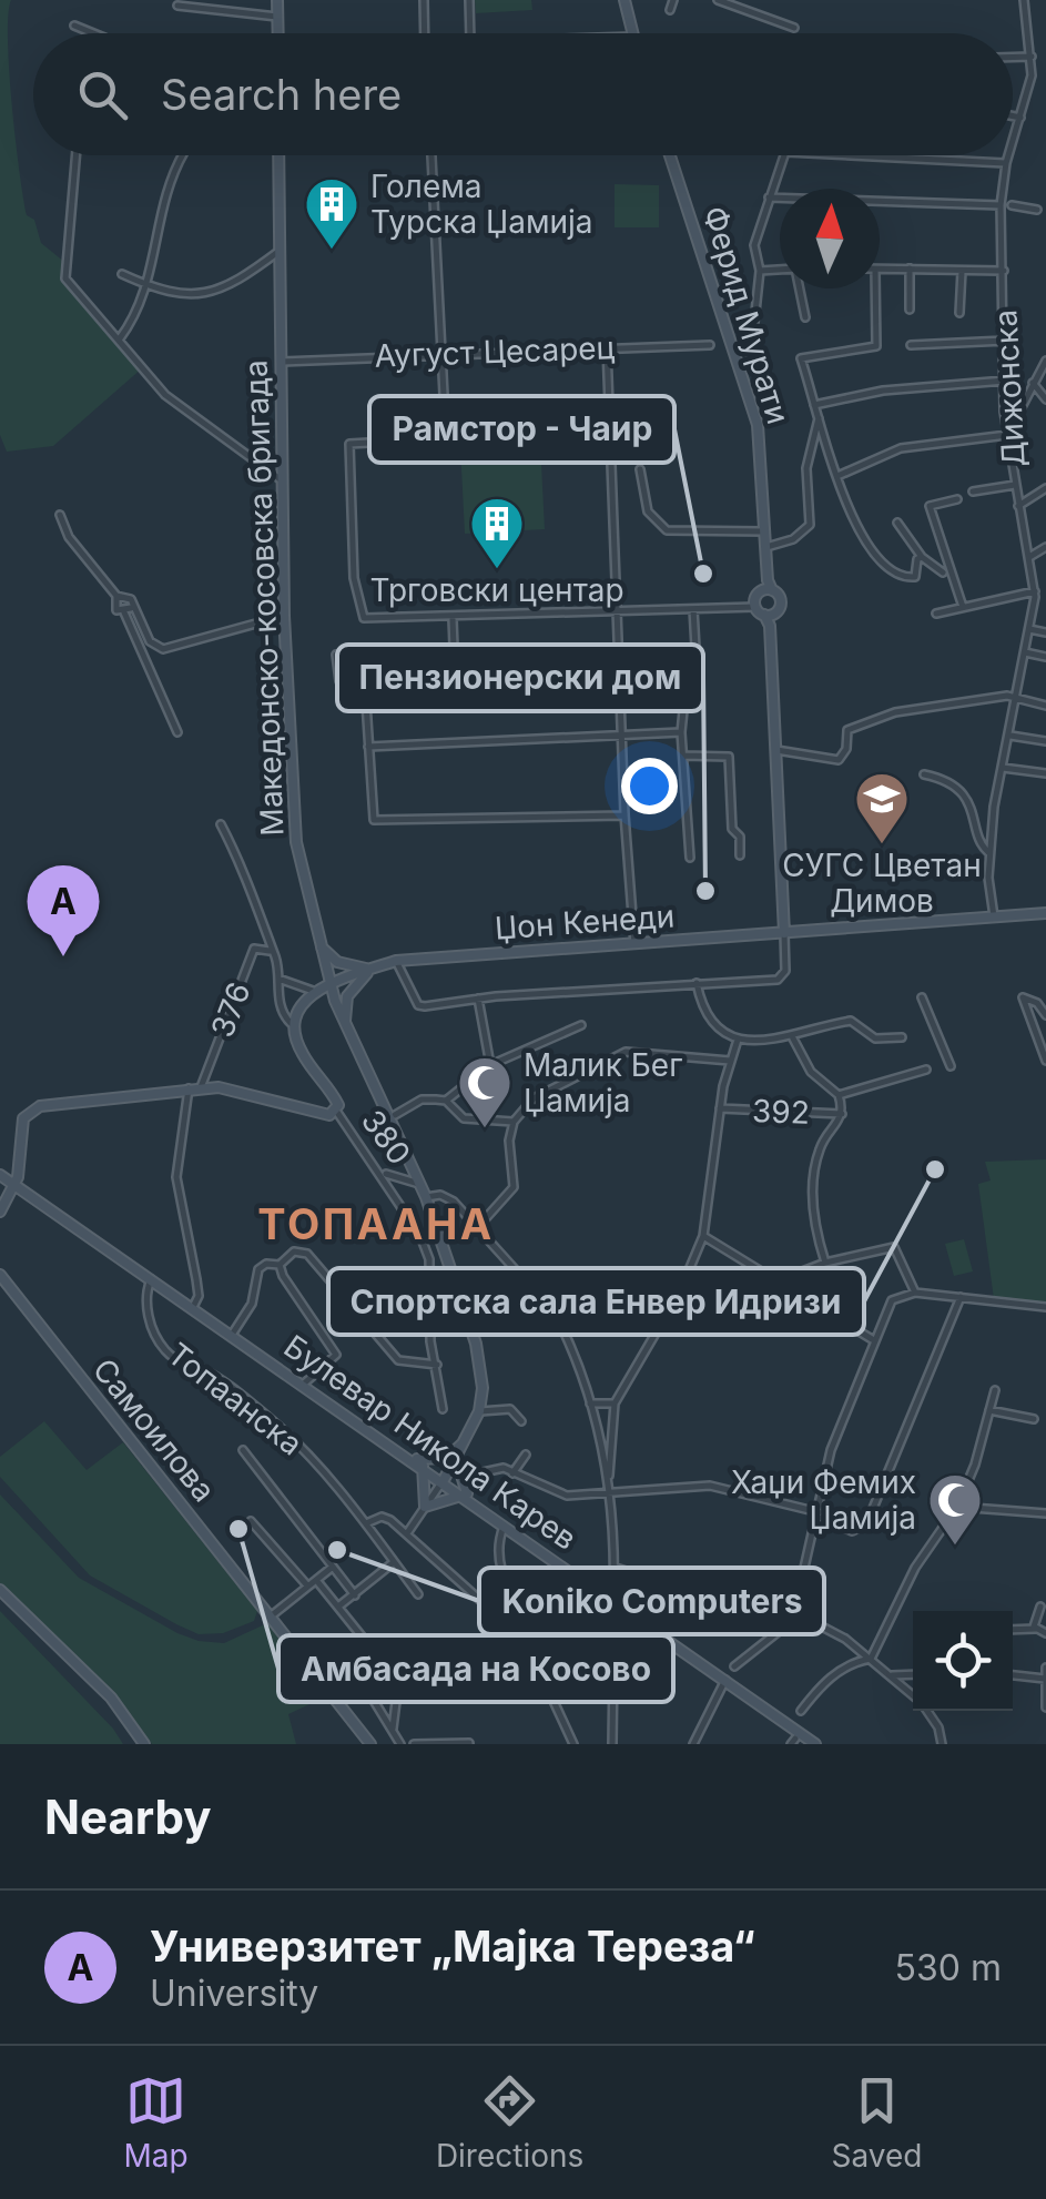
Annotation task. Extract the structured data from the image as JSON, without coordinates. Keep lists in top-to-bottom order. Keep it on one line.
{"streets":{"street":["Ферид Мурати","Аугуст Цесарец","Дижонска","Македонско-косовска бригада","Џон Кенеди","376","392","380","Топаанска","Самоилова","Булевар Никола Карев"]},"crossings":[["Аугуст Цесарец","Македонско-косовска бригада"],["Дижонска","Џон Кенеди"],["Македонско-косовска бригада","Џон Кенеди"],["Македонско-косовска бригада","Булевар Никола Карев"],["376","380"],["Топаанска","Булевар Никола Карев"]],"districts":["ТОПААНА"],"places":{"building":["Голема Турска Џамија","Трговски центар"],"other":["Рамстор - Чаир","Пензионерски дом","Спортска сала Енвер Идризи","Амбасада на Косово","Koniko Computers"],"school or university":["СУГС Цветан Димов"],"mosque":["Малик Бег Џамија","Хаџи Фемих Џамија"]},"north":"top","page":{"search":"Search here","pins":"A","heading":"Nearby","list":[{"mark":"A","name":"Универзитет „Мајка Тереза“","note":"University","value":"530 m"}],"nav":["Map","Directions","Saved"]}}
